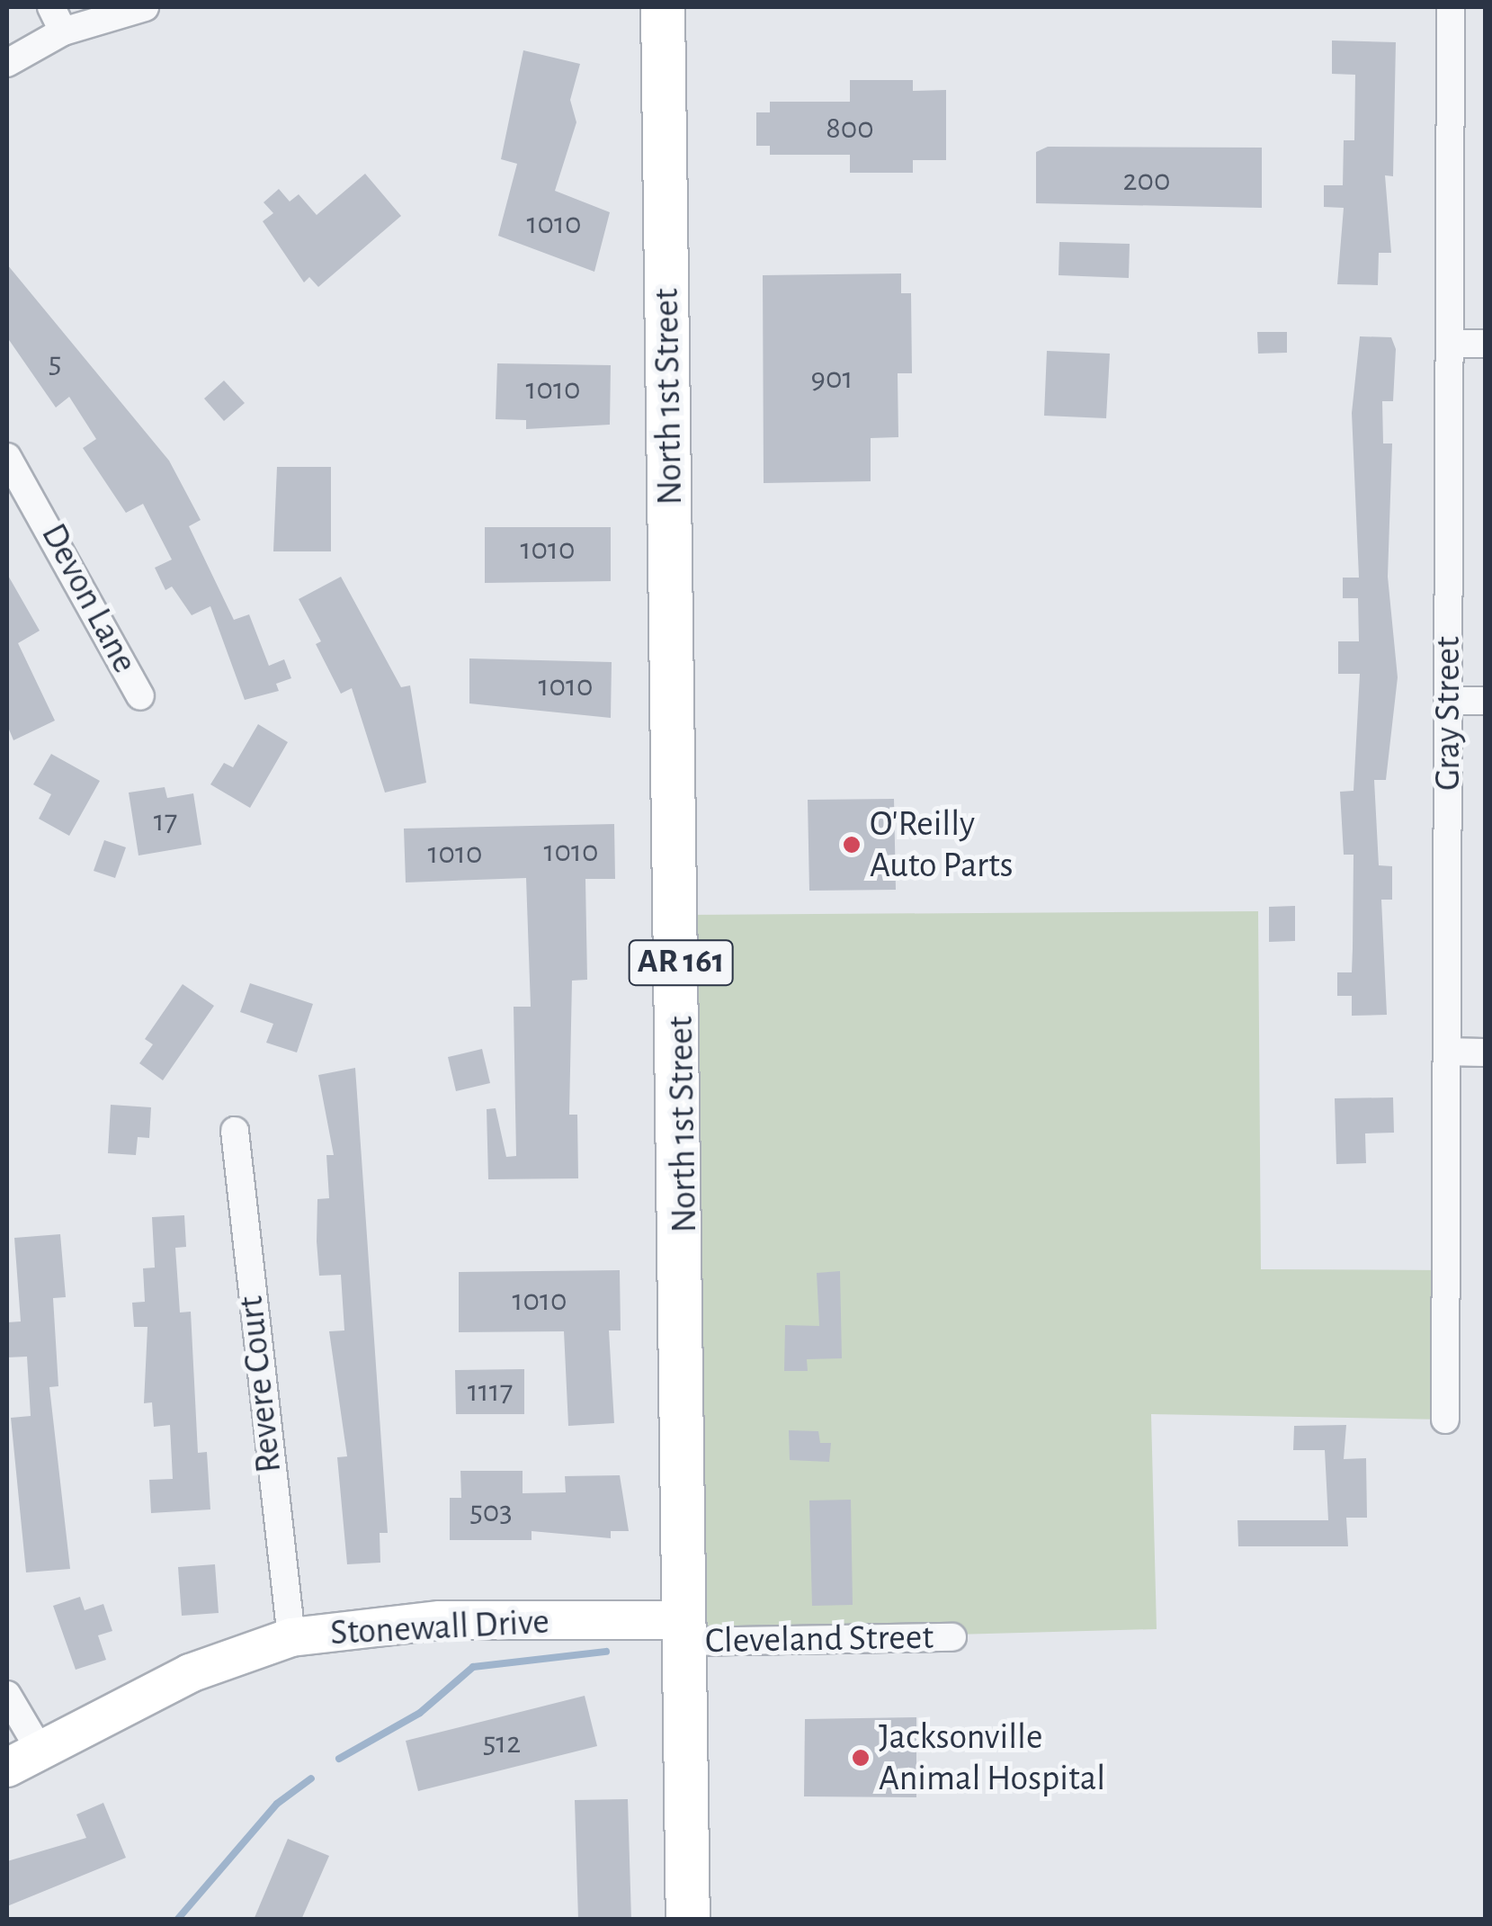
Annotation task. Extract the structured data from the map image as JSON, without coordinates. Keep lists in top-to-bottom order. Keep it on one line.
{"streets":{"main road":["North 1st Street","AR 161"],"street":["Devon Lane","Gray Street","Revere Court","Stonewall Drive","Cleveland Street"]},"crossings":[["North 1st Street","Stonewall Drive"],["North 1st Street","Cleveland Street"],["Revere Court","Stonewall Drive"],["Stonewall Drive","Cleveland Street"]],"places":["O'Reilly Auto Parts","Jacksonville Animal Hospital"],"house_numbers":["800","200","1010","5","901","1010","1010","1010","17","1010","1010","1010","1117","503","512"]}
